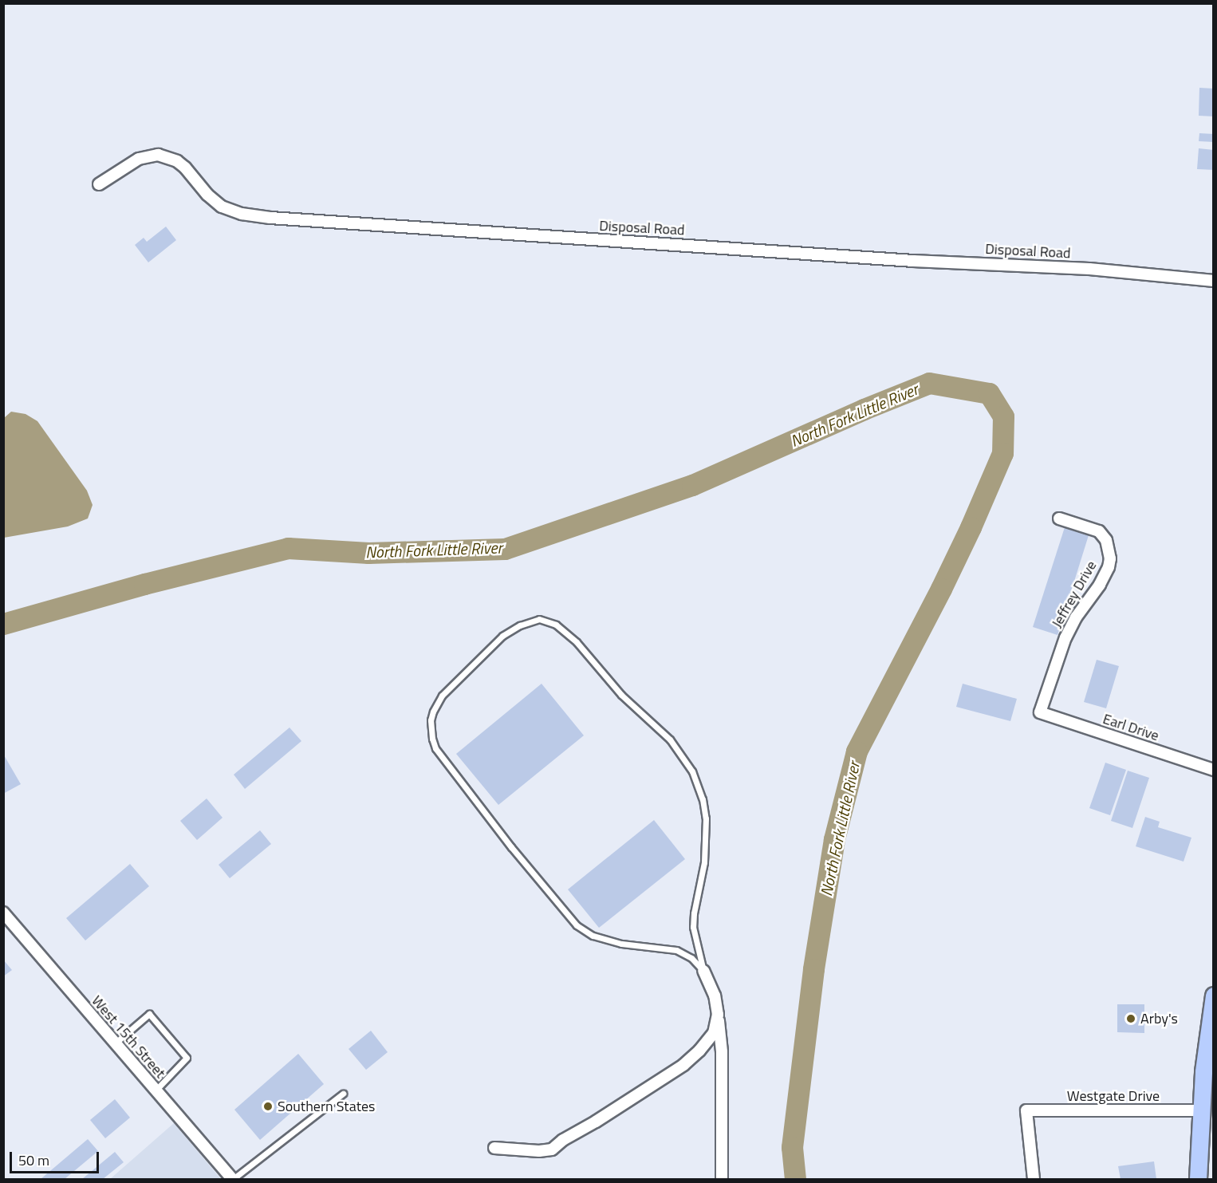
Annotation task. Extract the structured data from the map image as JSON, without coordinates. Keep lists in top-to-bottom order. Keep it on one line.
{"streets":{"street":["Disposal Road","Jeffrey Drive","Earl Drive","West 15th Street","Westgate Drive"]},"crossings":[["Jeffrey Drive","Earl Drive"]],"water":["North Fork Little River"],"places":["Arby's","Southern States"],"scale_bar":"50 m"}
